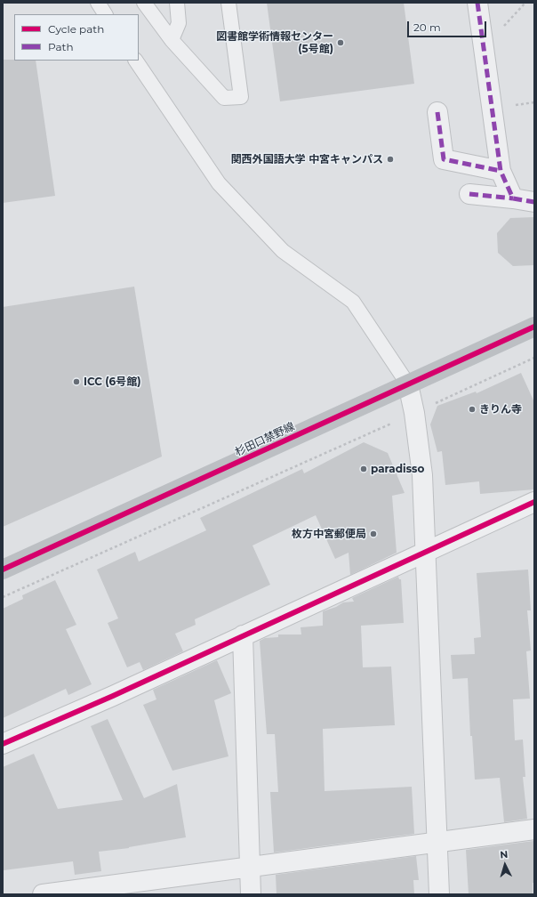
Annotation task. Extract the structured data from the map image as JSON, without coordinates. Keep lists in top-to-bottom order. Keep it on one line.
{"streets":{"main road":["杉田口禁野線"]},"places":["図書館学術情報センター (5号館)","関西外国語大学 中宮キャンパス","ICC (6号館)","きりん寺","paradisso","枚方中宮郵便局"],"legend":["Cycle path","Path"],"scale_bar":"20 m","north":"top"}
